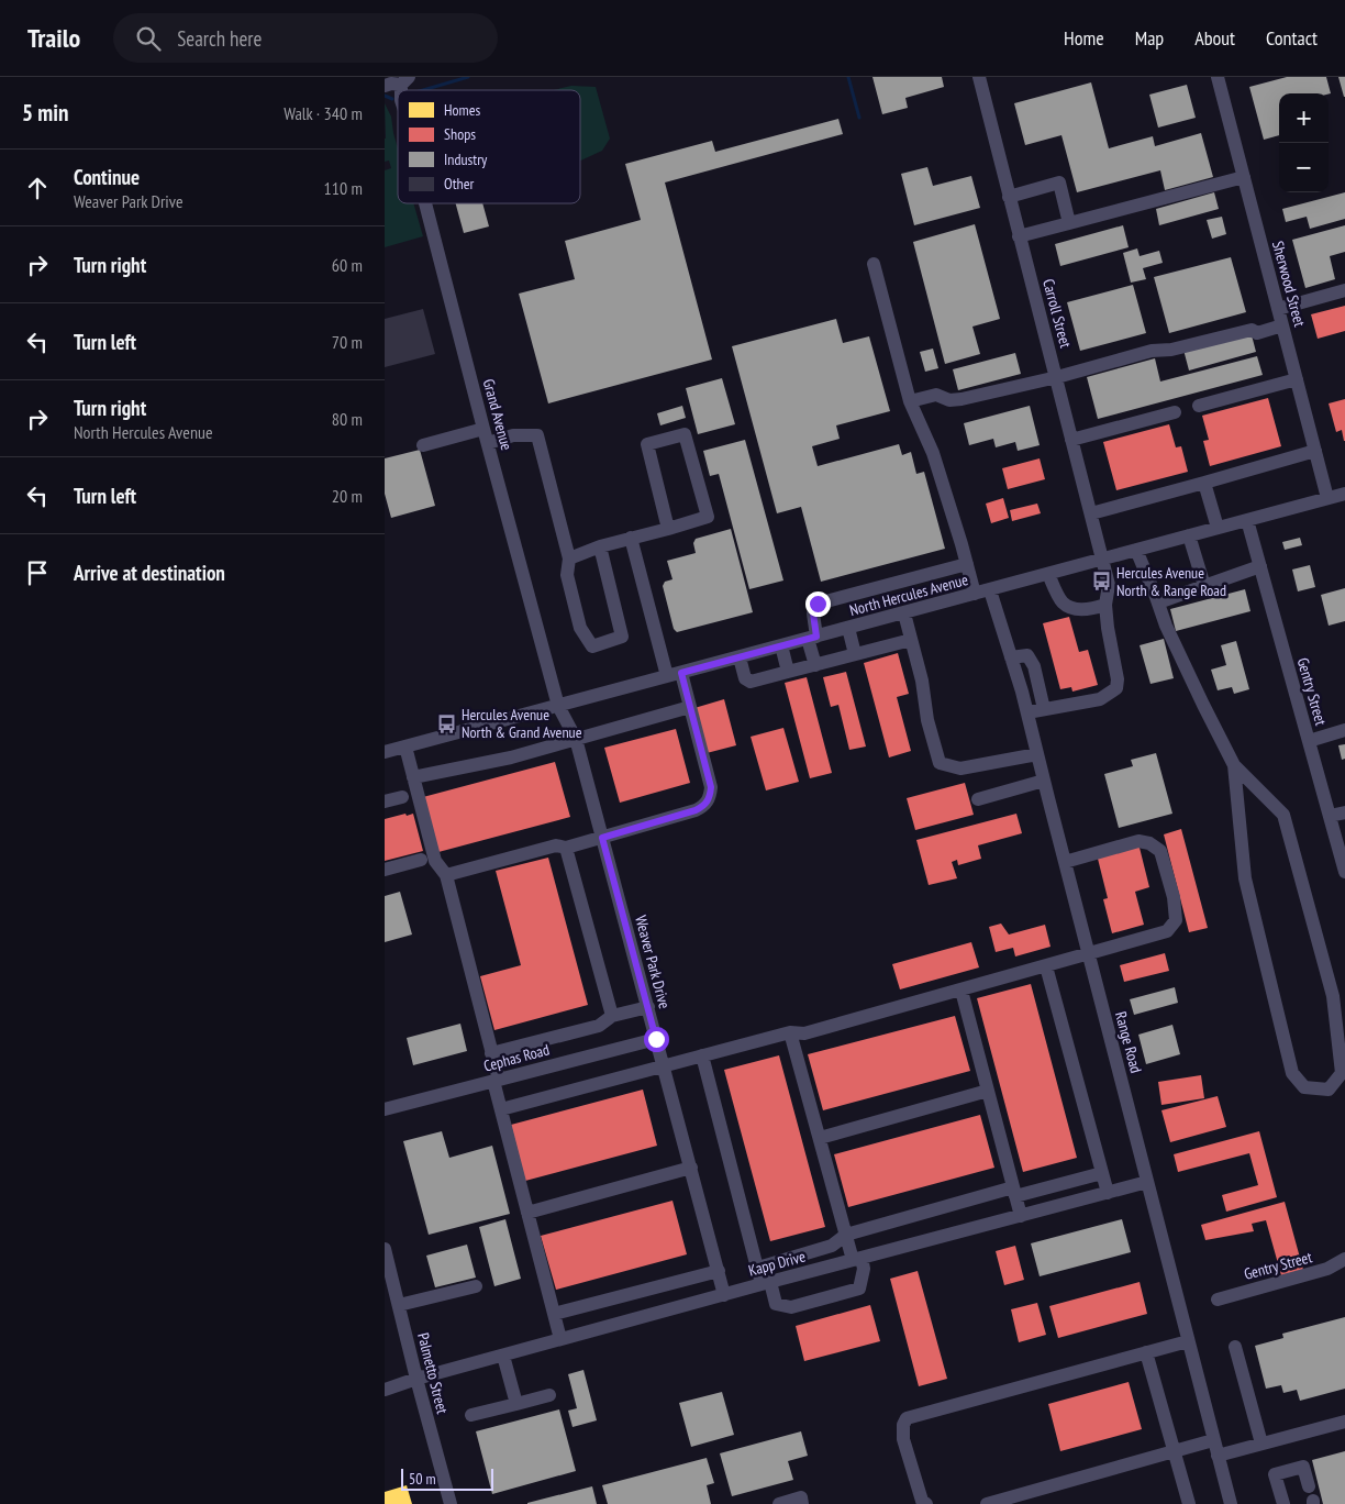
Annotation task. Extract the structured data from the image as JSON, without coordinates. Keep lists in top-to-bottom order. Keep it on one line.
{"streets":{"street":["Sherwood Street","Carroll Street","Grand Avenue","North Hercules Avenue","Gentry Street","Weaver Park Drive","Range Road","Cephas Road","Kapp Drive","Palmetto Street"]},"crossings":[["Sherwood Street","North Hercules Avenue"],["Carroll Street","North Hercules Avenue"],["Grand Avenue","North Hercules Avenue"],["Grand Avenue","Weaver Park Drive"],["North Hercules Avenue","Gentry Street"],["North Hercules Avenue","Weaver Park Drive"],["North Hercules Avenue","Range Road"],["Weaver Park Drive","Cephas Road"],["Weaver Park Drive","Kapp Drive"],["Range Road","Kapp Drive"],["Kapp Drive","Palmetto Street"]],"places":{"bus stop":["Hercules Avenue North & Range Road","Hercules Avenue North & Grand Avenue"]},"legend":["Homes","Shops","Industry","Other"],"scale_bar":"50 m","page":{"header":"Trailo","search":"Search here","nav":["Home","Map","About","Contact"],"heading":["5 min","Walk · 340 m"],"map_buttons":["+","−"],"list":[["Continue","Weaver Park Drive","110 m"],["Turn right","60 m"],["Turn left","70 m"],["Turn right","North Hercules Avenue","80 m"],["Turn left","20 m"],"Arrive at destination"],"scale":"50 m"}}
